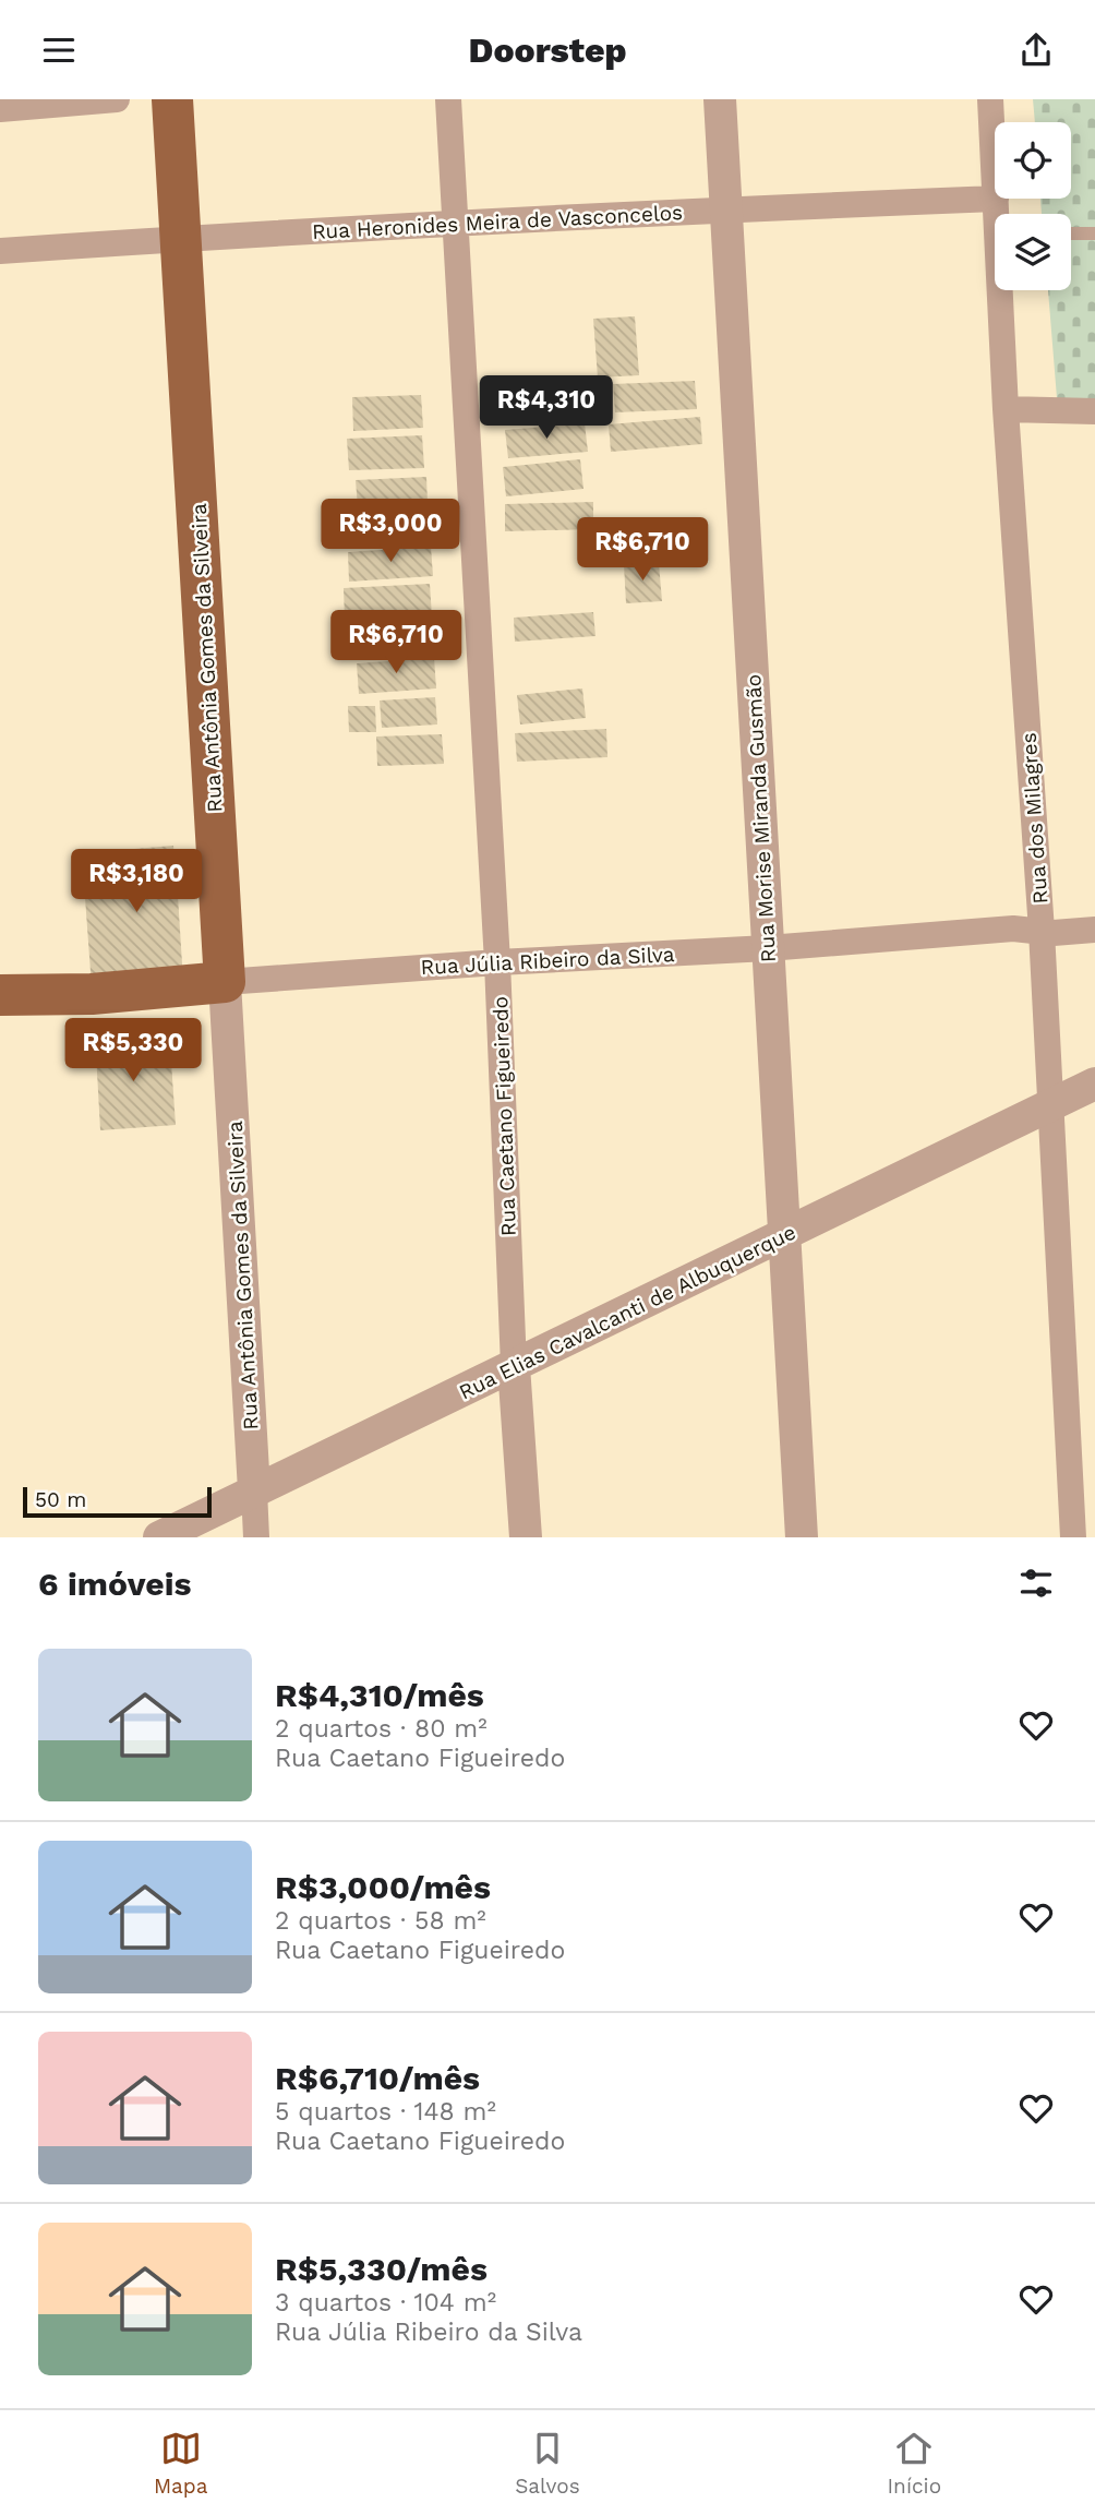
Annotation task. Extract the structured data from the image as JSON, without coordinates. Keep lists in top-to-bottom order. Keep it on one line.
{"streets":{"main road":["Rua Antônia Gomes da Silveira","Rua Júlia Ribeiro da Silva"],"street":["Rua Heronides Meira de Vasconcelos","Rua Morise Miranda Gusmão","Rua dos Milagres","Rua Caetano Figueiredo","Rua Elias Cavalcanti de Albuquerque"]},"crossings":[["Rua Heronides Meira de Vasconcelos","Rua Antônia Gomes da Silveira"],["Rua Heronides Meira de Vasconcelos","Rua Morise Miranda Gusmão"],["Rua Heronides Meira de Vasconcelos","Rua Caetano Figueiredo"],["Rua Antônia Gomes da Silveira","Rua Júlia Ribeiro da Silva"],["Rua Antônia Gomes da Silveira","Rua Elias Cavalcanti de Albuquerque"],["Rua Morise Miranda Gusmão","Rua Júlia Ribeiro da Silva"],["Rua Morise Miranda Gusmão","Rua Elias Cavalcanti de Albuquerque"],["Rua dos Milagres","Rua Júlia Ribeiro da Silva"],["Rua dos Milagres","Rua Elias Cavalcanti de Albuquerque"],["Rua Júlia Ribeiro da Silva","Rua Caetano Figueiredo"],["Rua Caetano Figueiredo","Rua Elias Cavalcanti de Albuquerque"]],"scale_bar":"50 m","page":{"header":"Doorstep","price":["R$4,310","R$3,000","R$6,710","R$6,710","R$3,180","R$5,330"],"scale":"50 m","heading":"6 imóveis","list":[{"name":"R$4,310/mês","note":"2 quartos · 80 m² · Rua Caetano Figueiredo"},{"name":"R$3,000/mês","note":"2 quartos · 58 m² · Rua Caetano Figueiredo"},{"name":"R$6,710/mês","note":"5 quartos · 148 m² · Rua Caetano Figueiredo"},{"name":"R$5,330/mês","note":"3 quartos · 104 m² · Rua Júlia Ribeiro da Silva"}],"tabs":["Mapa","Salvos","Início"]}}
